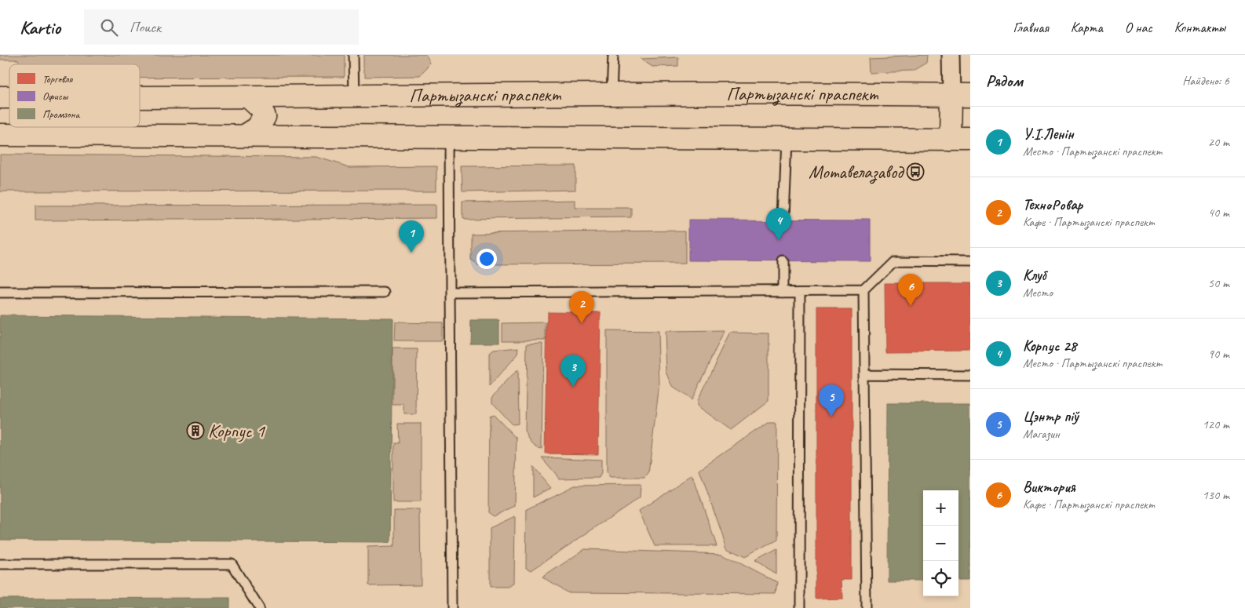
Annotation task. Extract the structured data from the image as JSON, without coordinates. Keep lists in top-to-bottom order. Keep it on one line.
{"streets":{"main road":["Партызанскі праспект"]},"places":{"bus stop":["Мотавелазавод"],"building":["Корпус 1"]},"legend":["Торговля","Офисы","Промзона"],"page":{"header":"Kartio","search":"Поиск","nav":["Главная","Карта","О нас","Контакты"],"heading":["Рядом","Найдено: 6"],"list":[{"mark":"1","name":"У.І.Ленін","note":"Место · Партызанскі праспект","value":"20 m"},{"mark":"2","name":"ТехноРовар","note":"Кафе · Партызанскі праспект","value":"40 m"},{"mark":"3","name":"Клуб","note":"Место","value":"50 m"},{"mark":"4","name":"Корпус 28","note":"Место · Партызанскі праспект","value":"90 m"},{"mark":"5","name":"Цэнтр піў","note":"Магазин","value":"120 m"},{"mark":"6","name":"Виктория","note":"Кафе · Партызанскі праспект","value":"130 m"}],"pins":["4","1","6","2","3","5"],"map_buttons":["+","−"]}}
